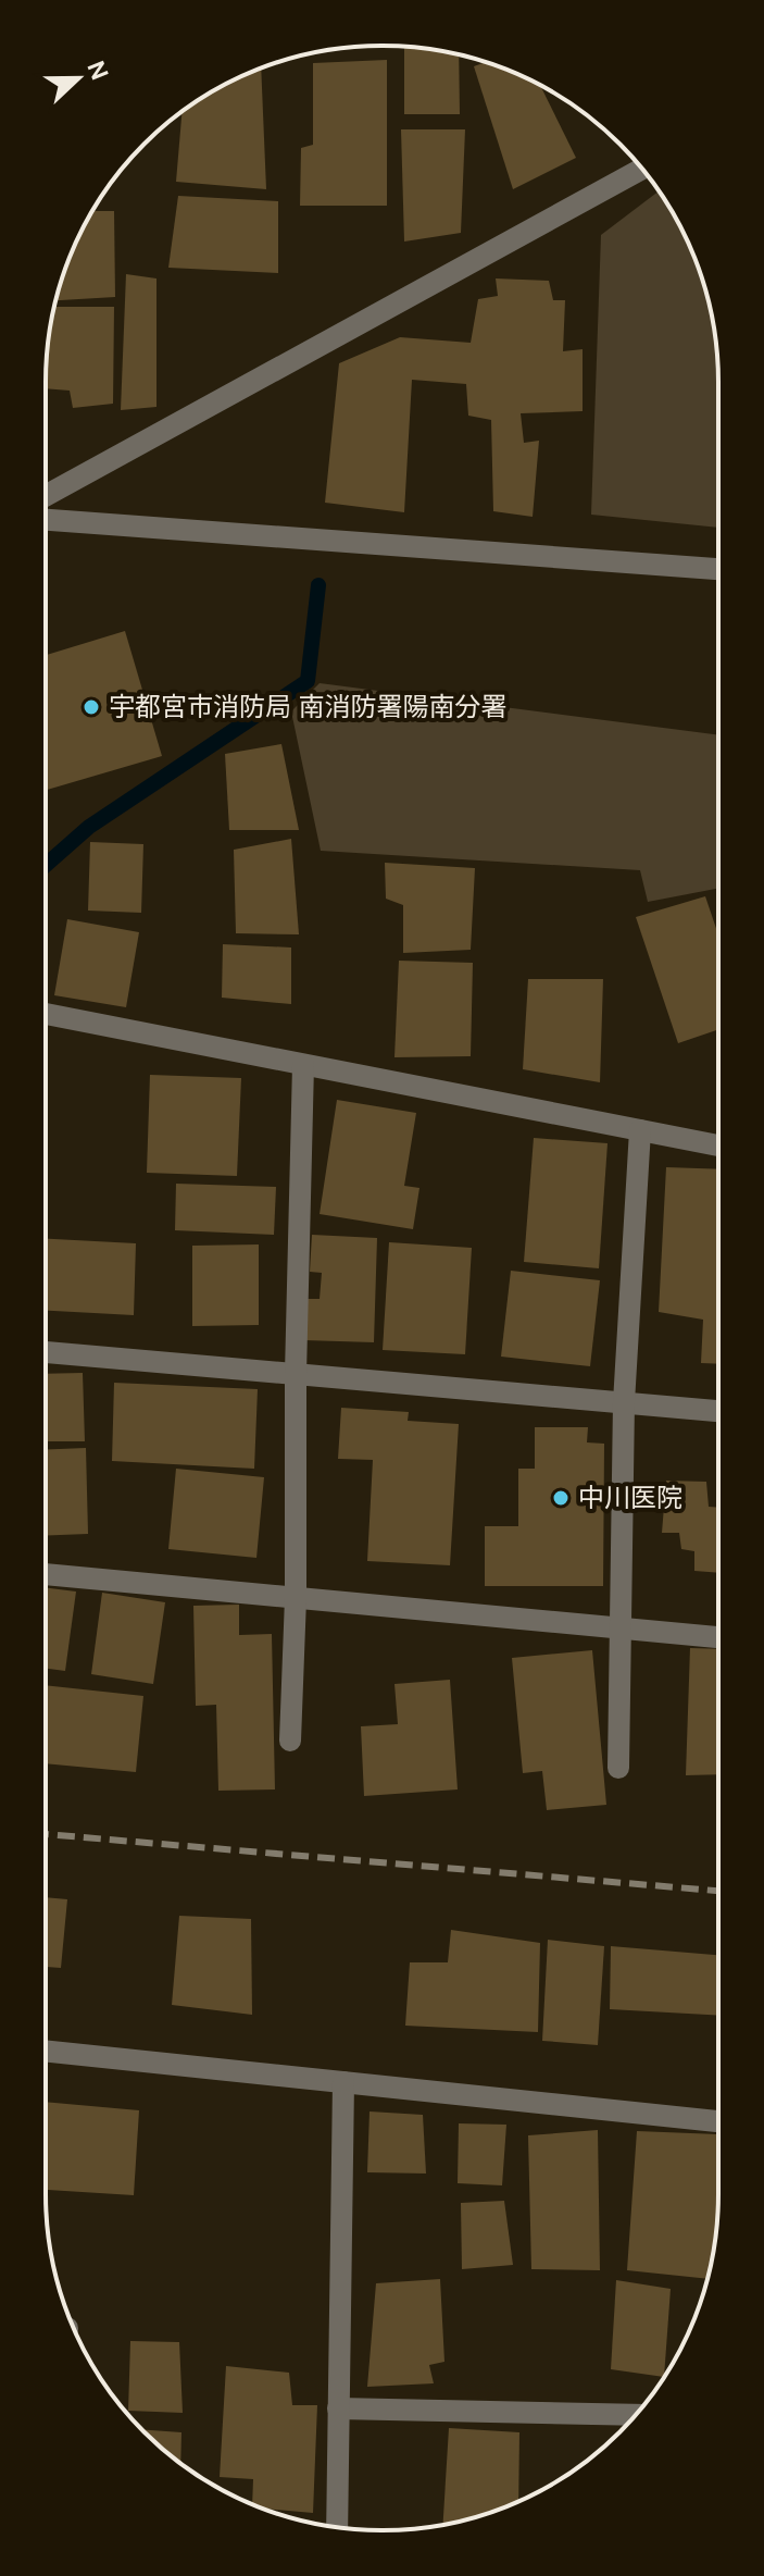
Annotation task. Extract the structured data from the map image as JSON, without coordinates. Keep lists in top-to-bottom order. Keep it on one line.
{"places":["宇都宮市消防局 南消防署陽南分署","中川医院"],"north":"right"}
